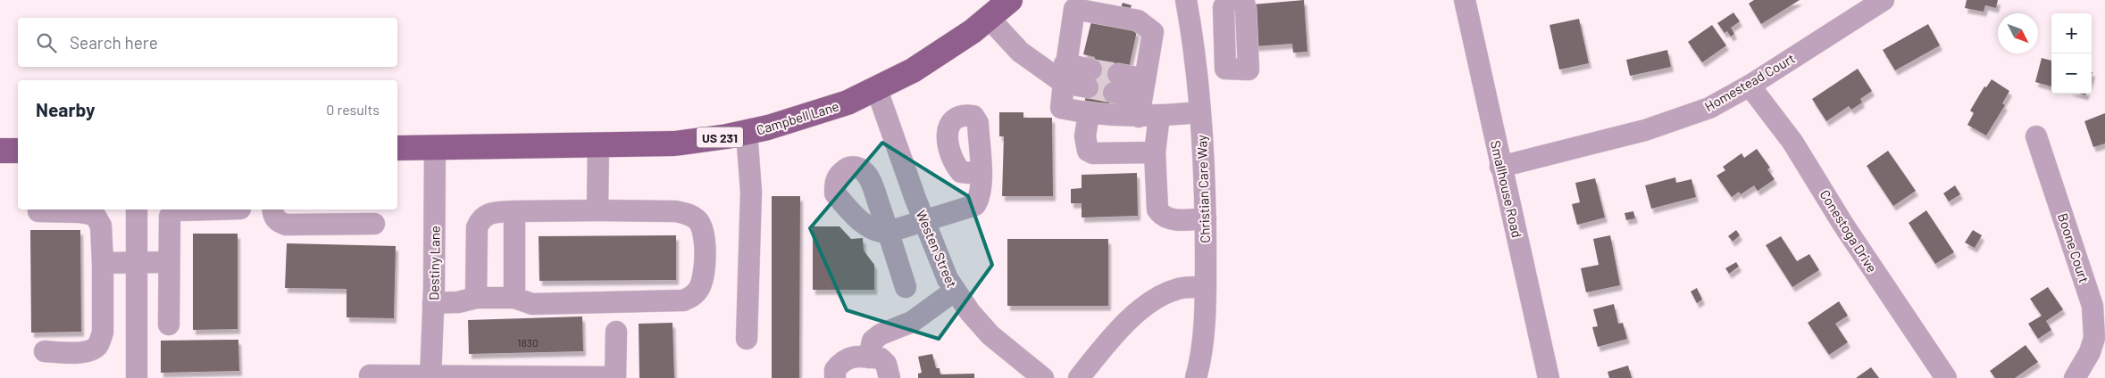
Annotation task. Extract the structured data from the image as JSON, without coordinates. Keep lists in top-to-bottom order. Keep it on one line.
{"streets":{"main road":["Campbell Lane","US 231"],"street":["Homestead Court","Christian Care Way","Smallhouse Road","Conestoga Drive","Boone Court","Westen Street","Destiny Lane"]},"crossings":[["Homestead Court","Smallhouse Road"],["Homestead Court","Conestoga Drive"],["Campbell Lane","Westen Street"],["Campbell Lane","Destiny Lane"]],"house_numbers":["1830"],"north":"bottom right","page":{"map_buttons":["+","−"],"search":"Search here","heading":["Nearby","0 results"]}}
